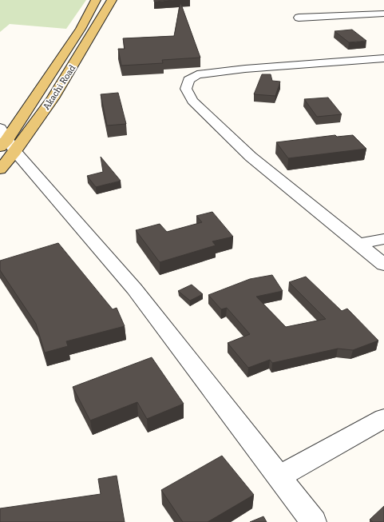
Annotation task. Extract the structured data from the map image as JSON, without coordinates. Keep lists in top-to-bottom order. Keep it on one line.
{"streets":{"main road":["Akachi Road"]}}
